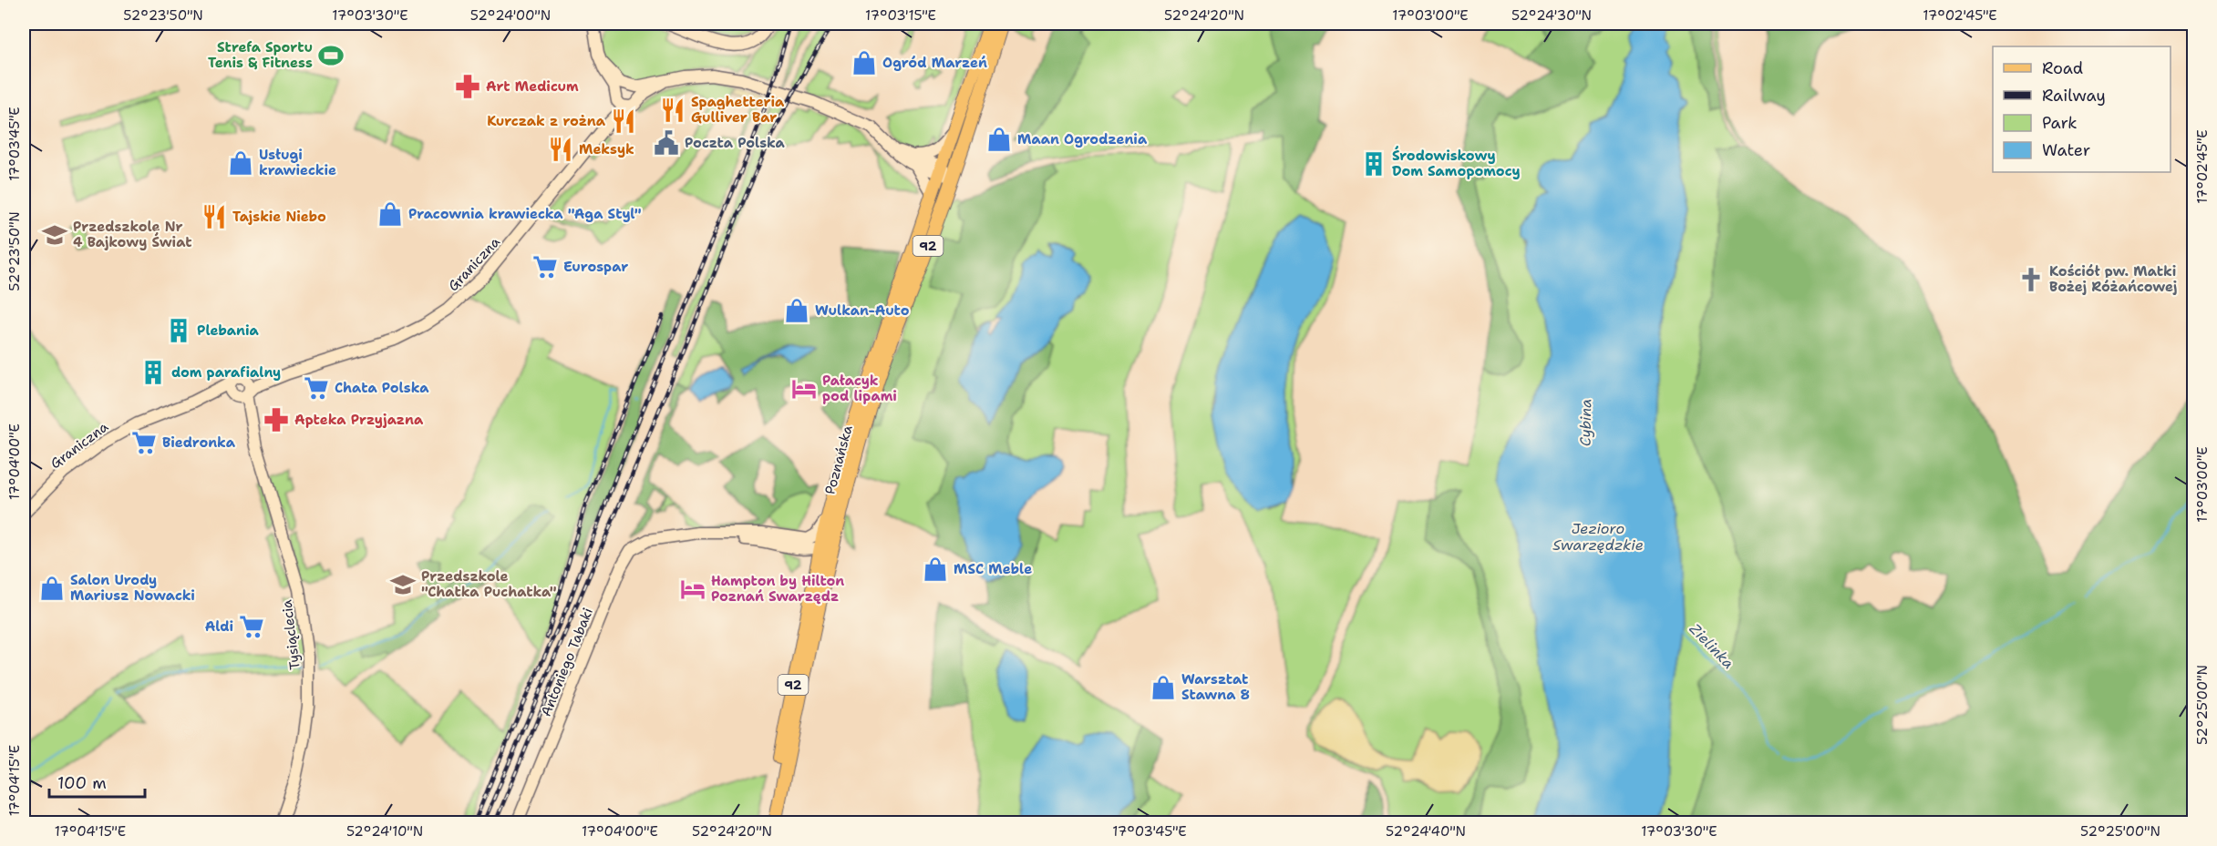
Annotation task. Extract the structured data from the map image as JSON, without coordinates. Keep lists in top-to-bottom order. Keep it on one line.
{"streets":{"main road":["92","Poznańska"],"street":["Graniczna","Tysiąclecia","Antoniego Tabaki"]},"crossings":[["Graniczna","Tysiąclecia"],["Poznańska","Antoniego Tabaki"]],"water":["Cybina","Jezioro Swarzędzkie","Zielinka"],"places":{"sports":["Strefa Sportu Tenis & Fitness"],"shop":["Ogród Marzeń","Maan Ogrodzenia","Usługi krawieckie","Pracownia krawiecka \"Aga Styl\"","Wulkan-Auto","MSC Meble","Salon Urody Mariusz Nowacki","Warsztat Stawna 8"],"pharmacy":["Art Medicum","Apteka Przyjazna"],"restaurant":["Spaghetteria Gulliver Bar","Kurczak z rożna","Meksyk","Tajskie Niebo"],"public building":["Poczta Polska"],"building":["Środowiskowy Dom Samopomocy","Plebania","dom parafialny"],"school or university":["Przedszkole Nr 4 Bajkowy Świat","Przedszkole \"Chatka Puchatka\""],"supermarket":["Eurospar","Chata Polska","Biedronka","Aldi"],"church":["Kościół pw. Matki Bożej Różańcowej"],"hotel":["Pałacyk pod lipami","Hampton by Hilton Poznań Swarzędz"]},"legend":["Road","Railway","Park","Water"],"scale_bar":"100 m","coordinates":["52°23'50\"N","17°03'30\"E","52°24'00\"N","17°03'15\"E","52°24'20\"N","17°03'00\"E","52°24'30\"N","17°02'45\"E","17°03'45\"E","17°04'00\"E","52°25'00\"N","17°04'15\"E","52°24'10\"N","52°24'40\"N"]}
